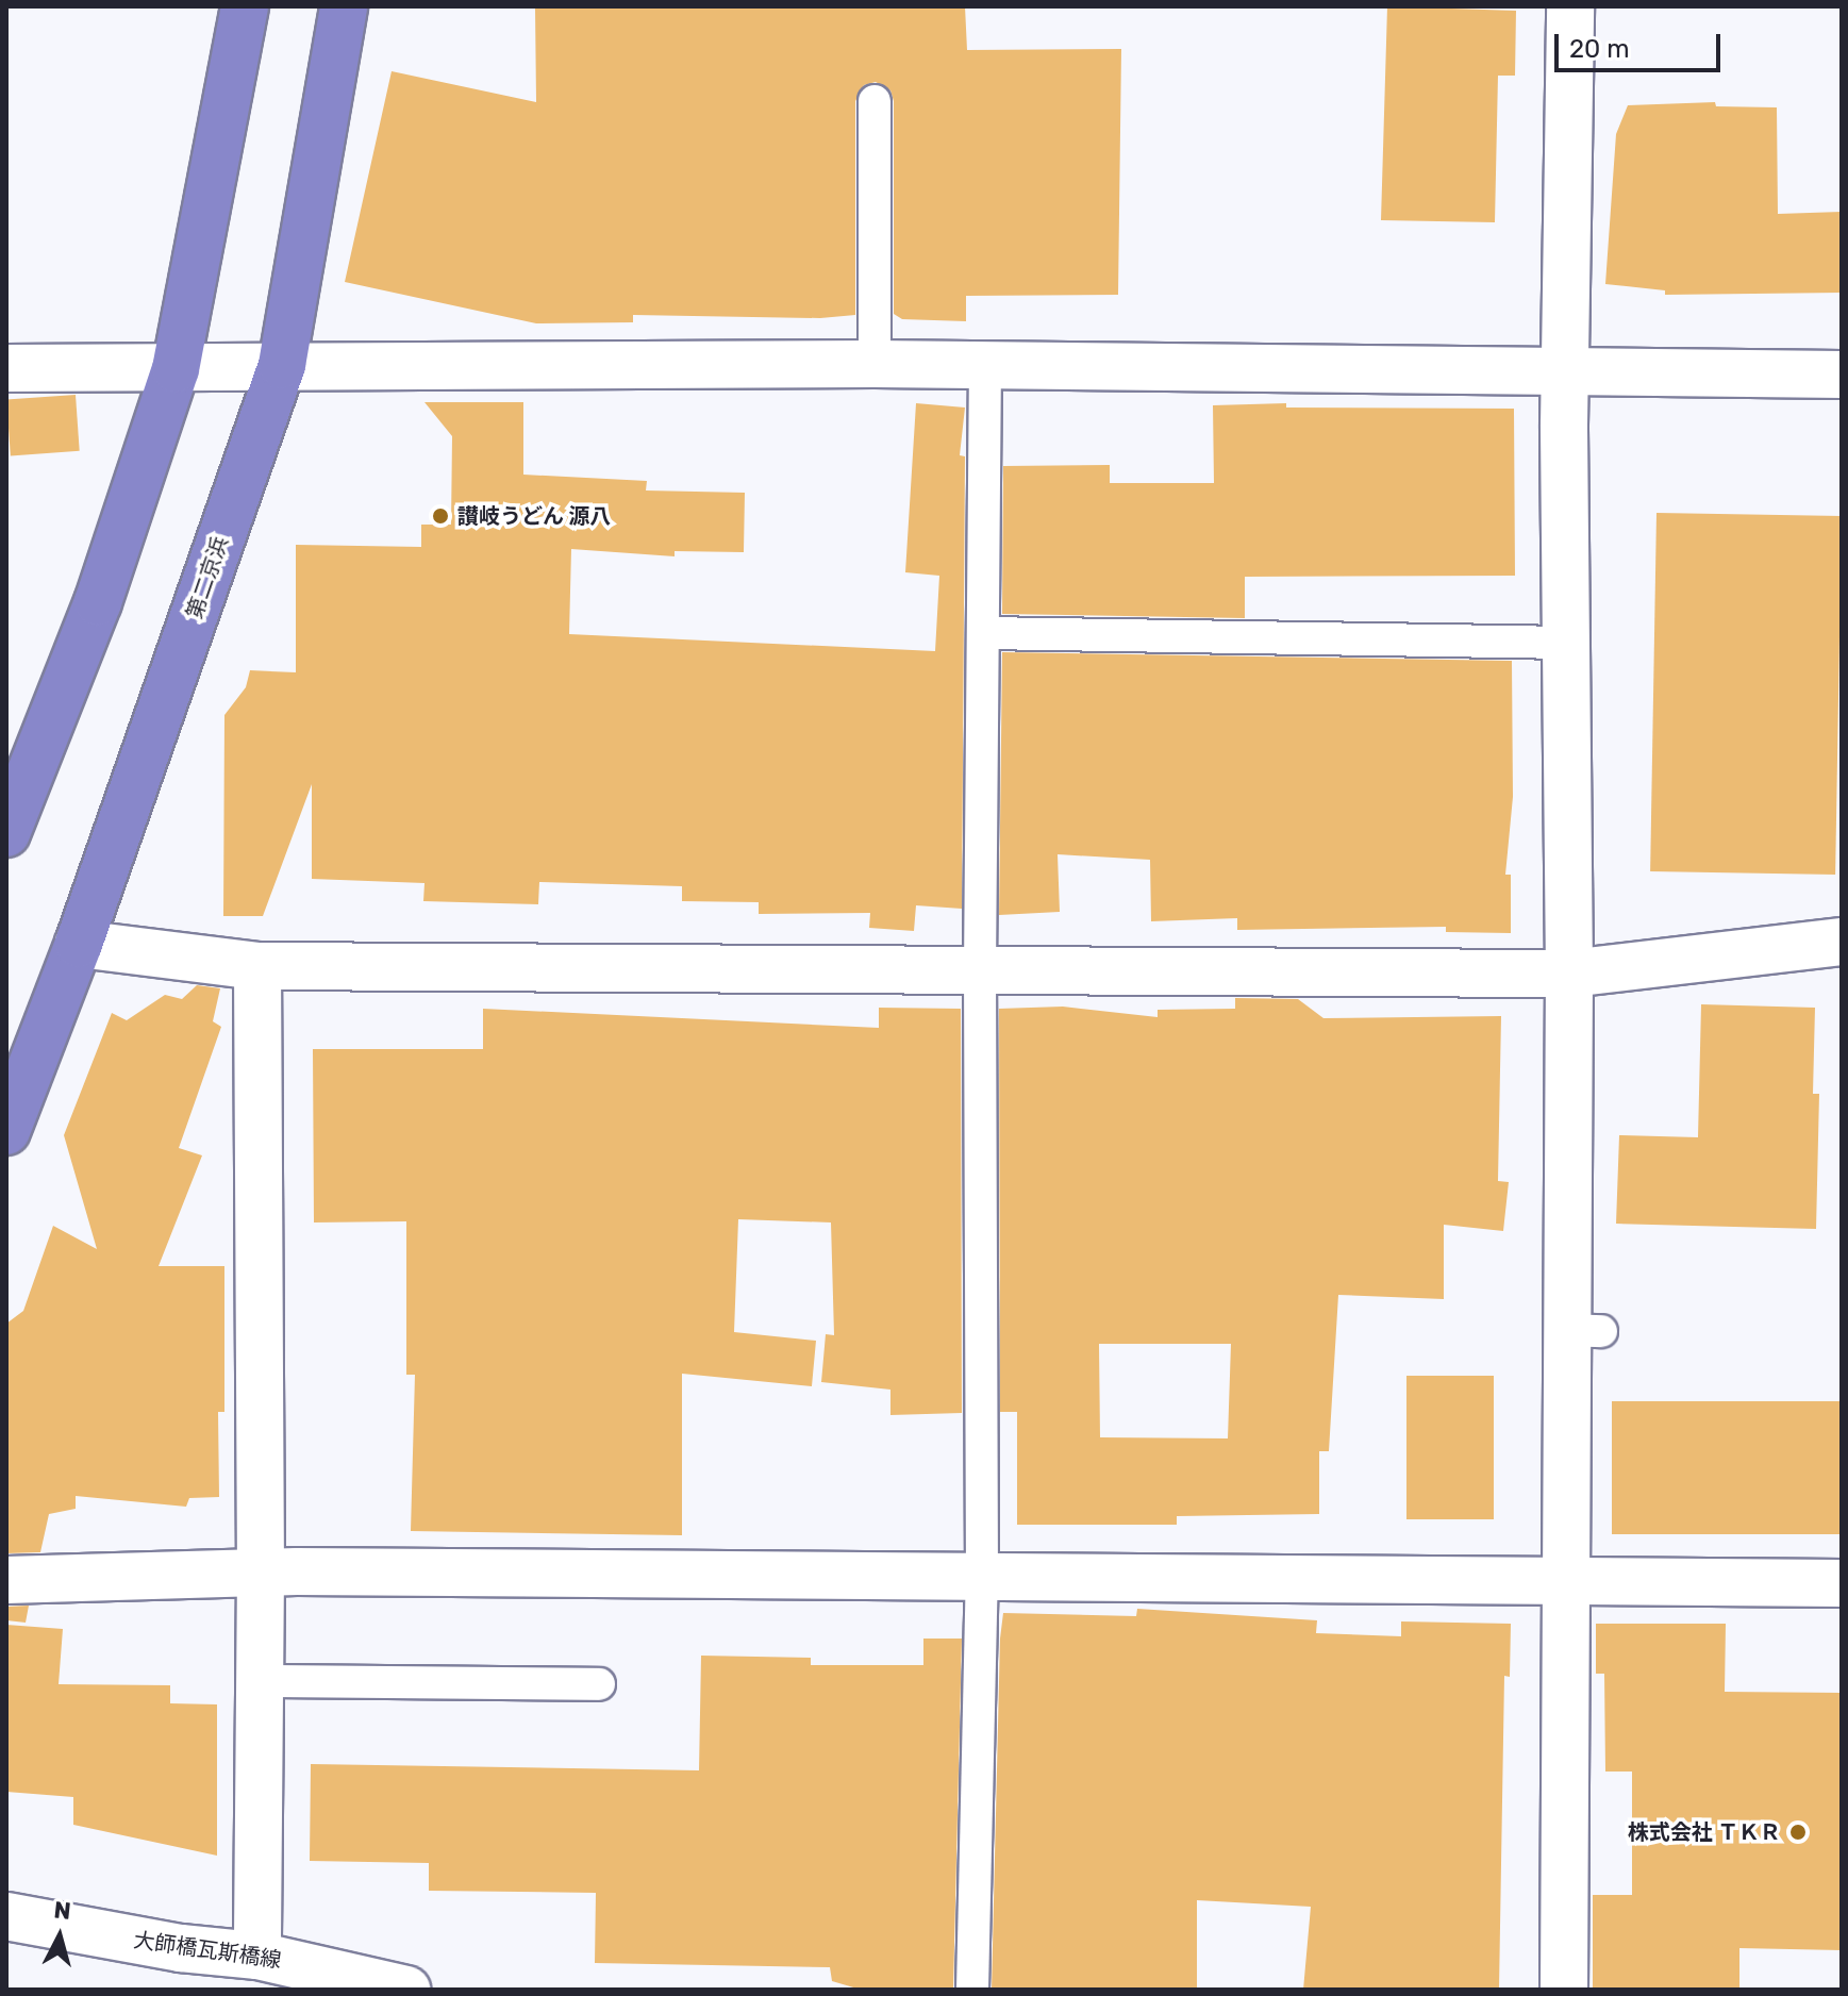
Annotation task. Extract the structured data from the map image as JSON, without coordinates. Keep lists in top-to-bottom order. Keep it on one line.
{"streets":{"highway":["第二京浜"],"street":["大師橋瓦斯橋線"]},"places":["讃岐うどん 源八","株式会社 ＴＫＲ"],"scale_bar":"20 m","north":"top"}
